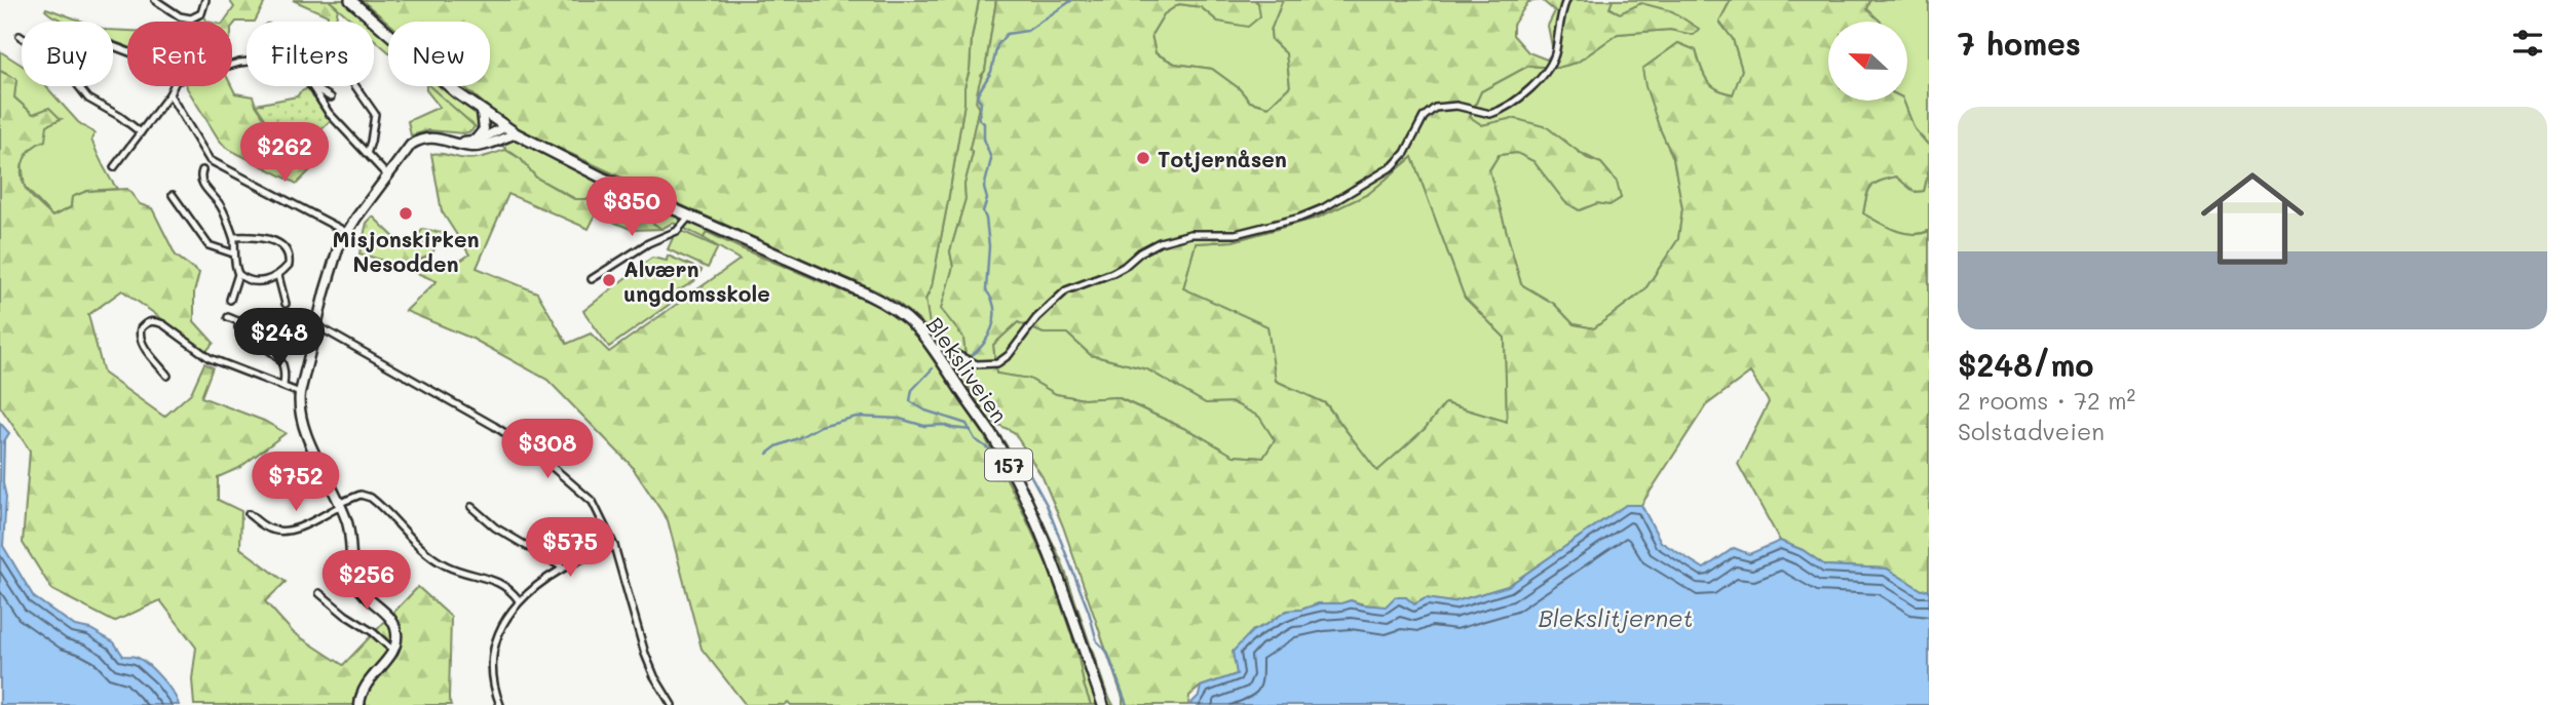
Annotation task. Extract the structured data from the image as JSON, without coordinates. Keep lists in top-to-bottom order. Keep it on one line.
{"streets":{"main road":["Bleksliveien","157"]},"crossings":[["Bleksliveien","157"]],"water":["Blekslitjernet"],"places":["Totjernåsen","Misjonskirken Nesodden","Alværn ungdomsskole"],"north":"left","page":{"heading":"7 homes","chip":["Buy","Rent","Filters","New"],"list":[{"name":"$248/mo","note":"2 rooms · 72 m² · Solstadveien"}],"price":["$262","$350","$248","$308","$752","$575","$256"]}}
